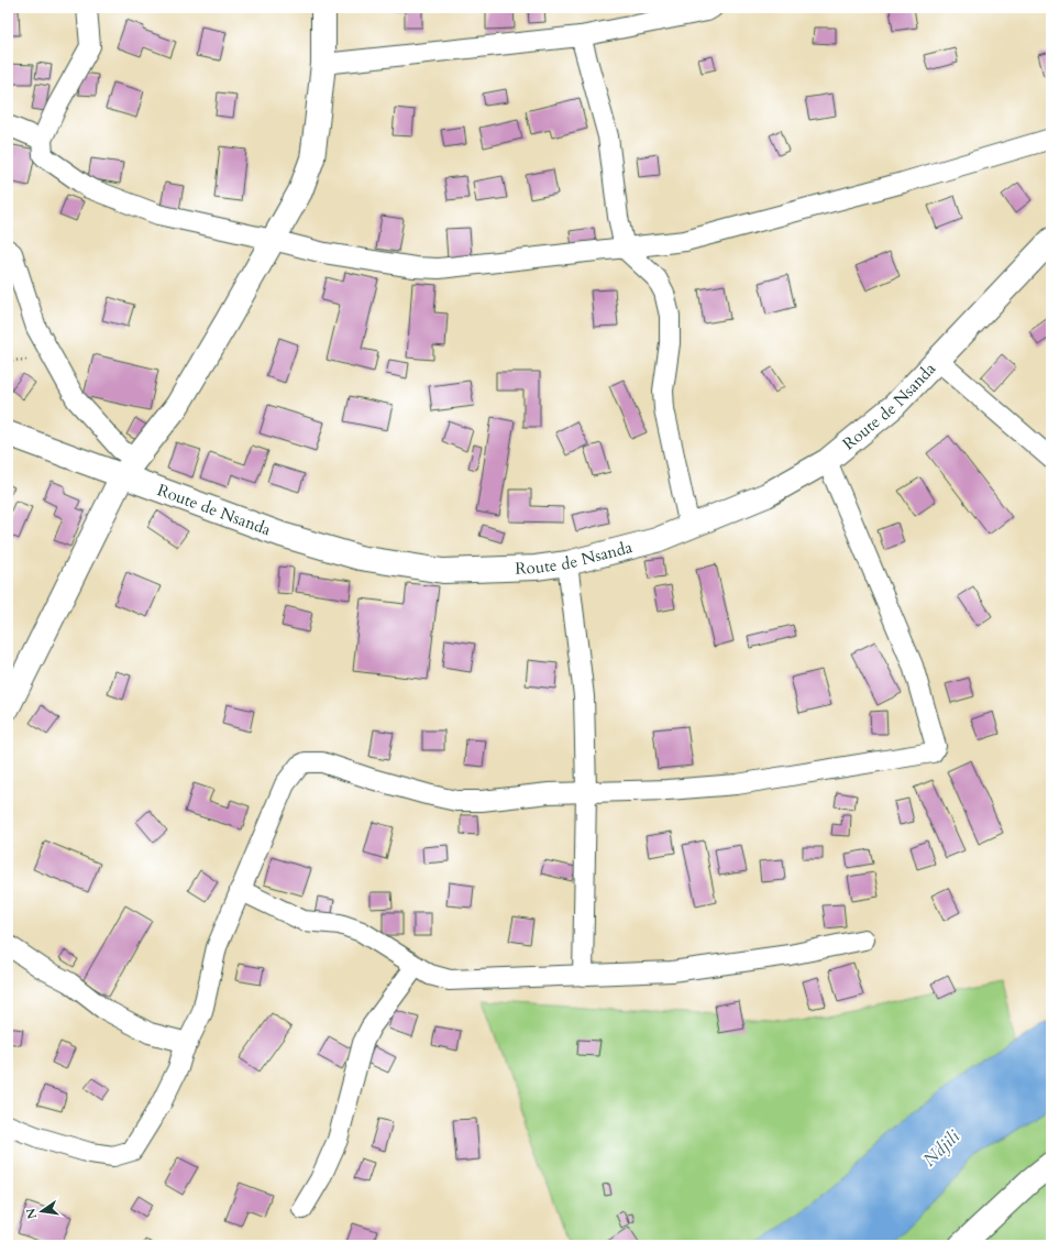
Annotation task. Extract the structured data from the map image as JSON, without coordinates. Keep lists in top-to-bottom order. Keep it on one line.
{"streets":{"street":["Route de Nsanda"]},"water":["Ndjili"],"north":"left"}
